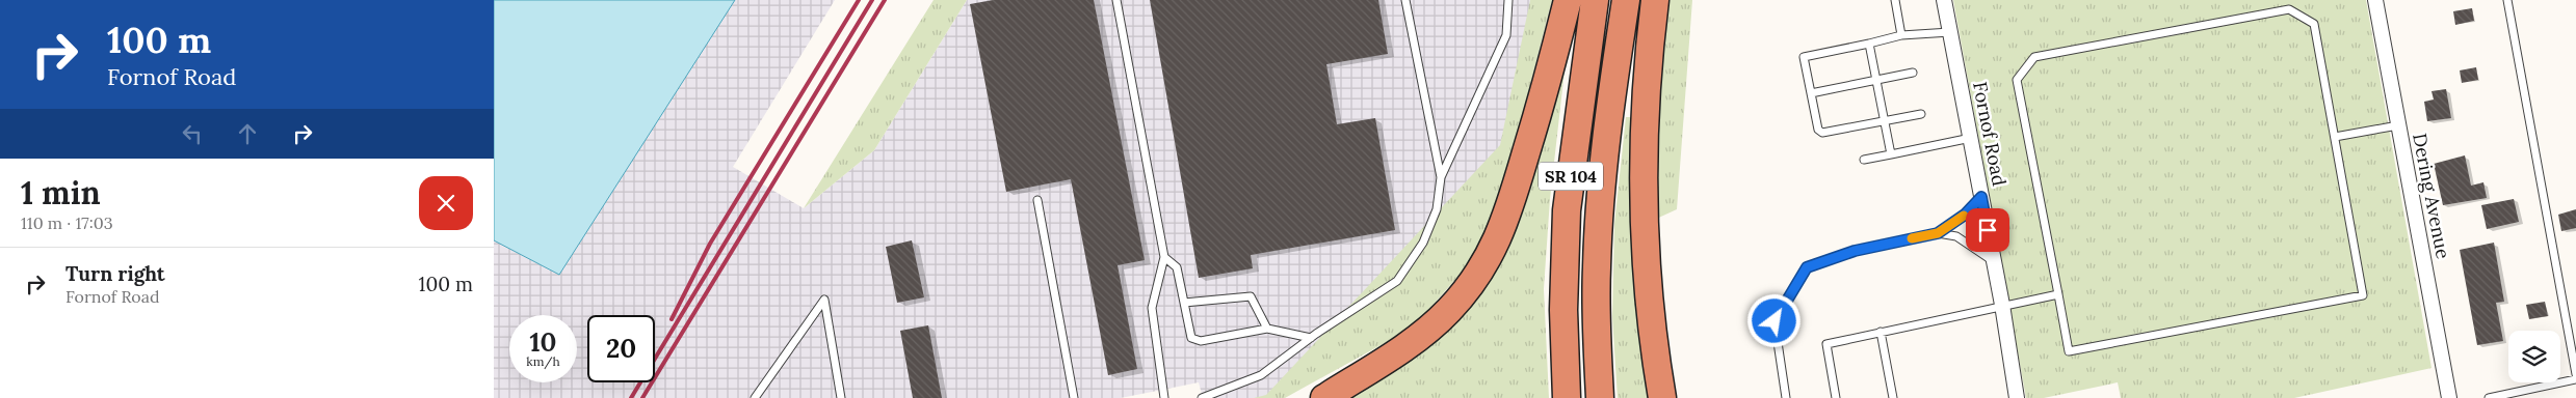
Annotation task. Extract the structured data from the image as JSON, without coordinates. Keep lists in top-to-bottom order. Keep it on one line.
{"streets":{"highway":["SR 104"],"street":["Fornof Road","Dering Avenue"]},"page":{"turn":["100 m","Fornof Road"],"heading":["1 min","110 m · 17:03"],"list":[{"name":"Turn right","note":"Fornof Road","value":"100 m"}],"speed":"10 km/h","limit":"20"}}
